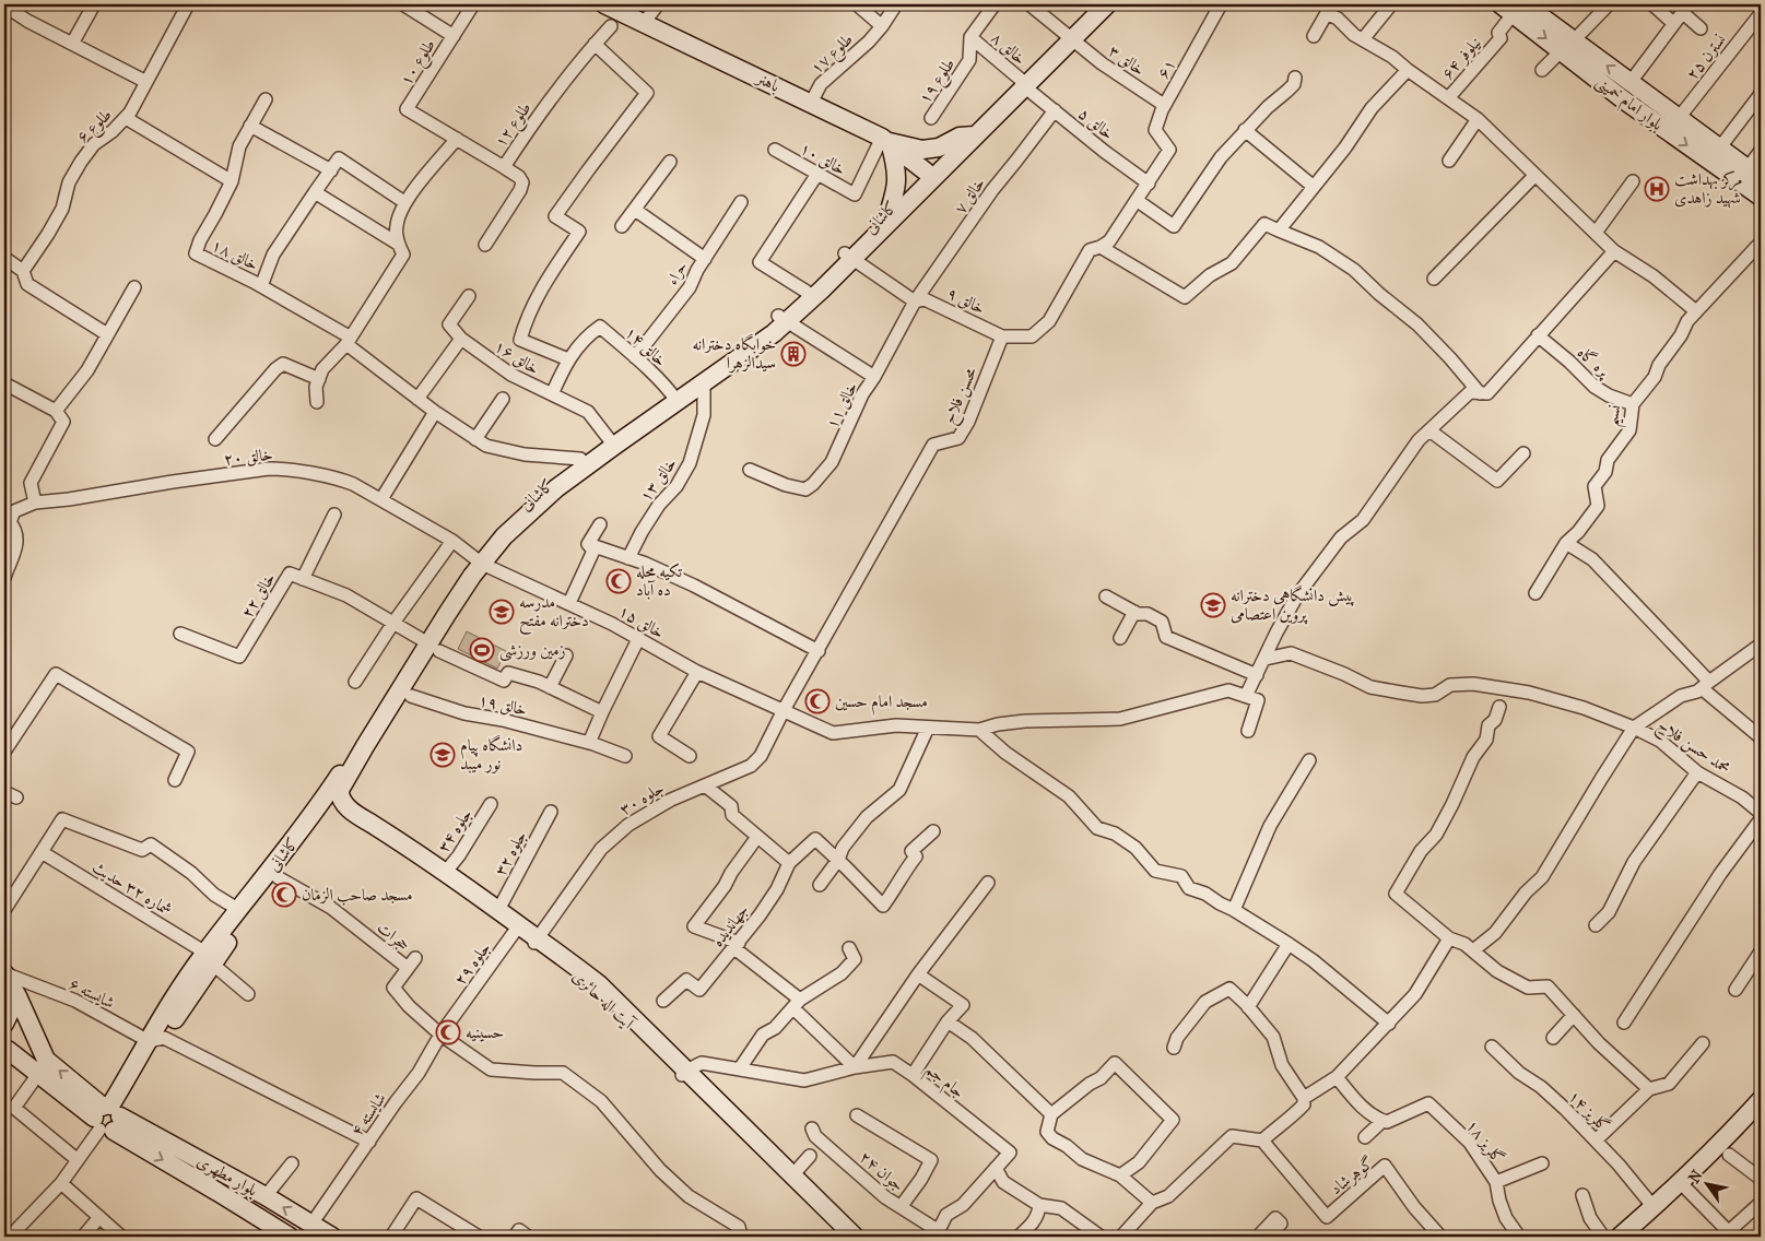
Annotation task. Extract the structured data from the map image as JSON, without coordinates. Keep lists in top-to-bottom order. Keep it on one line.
{"streets":{"street":["خالق ۸","طلوع ۱۷","نسترن ۲۵","نیلوفر ۶۴","خالق ۳","طلوع ۱۰","۶۱","طلوع ۱۹","باهنر","بلوار امام خمینی","خالق ۵","طلوع ۱۲","طلوع ۶","خالق ۱۰","خالق ۷","کاشانی","خالق ۱۸","حراء","خالق ۹","خالق ۱۴","خالق ۱۶","پره گاه","محسن فلاح","خالق ۱۱","نسیم","خالق ۲۰","خالق ۱۳","خالق ۲۲","خالق ۱۵","خالق ۱۹","محمد حسن فلاح","جلوه ۳۰","جلوه ۳۴","جلوه ۳۲","شماره ۳۲ حدیث","جهاندیده","حجرات","جلوه ۲۹","شایسته ۶","آیت اله حائری","جام جم","گلریز ۱۴","شایسته ۴","گلریز ۱۸","جوان ۲۴","بلوار مطهری","گوهرشاد"]},"crossings":[["خالق ۸","طلوع ۱۹"],["خالق ۸","خالق ۵"],["خالق ۸","کاشانی"],["طلوع ۱۷","باهنر"],["نسترن ۲۵","بلوار امام خمینی"],["نیلوفر ۶۴","بلوار امام خمینی"],["خالق ۳","۶۱"],["خالق ۳","کاشانی"],["۶۱","خالق ۵"],["باهنر","خالق ۱۰"],["باهنر","کاشانی"],["خالق ۵","خالق ۷"],["خالق ۵","کاشانی"],["خالق ۷","خالق ۹"],["کاشانی","خالق ۱۸"],["کاشانی","خالق ۹"],["کاشانی","خالق ۱۴"],["کاشانی","خالق ۱۶"],["کاشانی","خالق ۱۱"],["کاشانی","خالق ۲۰"],["کاشانی","خالق ۱۳"],["کاشانی","خالق ۲۲"],["کاشانی","خالق ۱۵"],["کاشانی","شماره ۳۲ حدیث"],["کاشانی","حجرات"],["کاشانی","شایسته ۶"],["کاشانی","آیت اله حائری"],["کاشانی","بلوار مطهری"],["حراء","خالق ۱۴"],["خالق ۹","محسن فلاح"],["پره گاه","نسیم"],["محسن فلاح","خالق ۱۵"],["محسن فلاح","جلوه ۳۰"],["خالق ۲۰","خالق ۱۵"],["خالق ۱۵","جلوه ۳۰"],["جلوه ۳۰","آیت اله حائری"],["جلوه ۳۴","آیت اله حائری"],["جلوه ۳۲","آیت اله حائری"],["حجرات","شایسته ۴"],["جلوه ۲۹","آیت اله حائری"],["جلوه ۲۹","شایسته ۴"],["شایسته ۶","شایسته ۴"],["شایسته ۶","بلوار مطهری"],["آیت اله حائری","جام جم"],["جام جم","جوان ۲۴"],["شایسته ۴","بلوار مطهری"]],"places":{"hospital":["مرکز بهداشت شهید زاهدی"],"building":["خوابگاه دخترانه سیدالزهرا"],"mosque":["تکیه محله ده آباد","مسجد امام حسین","مسجد صاحب الزمان","حسینیه"],"school or university":["پیش دانشگاهی دخترانه پروین اعتصامی","مدرسه دخترانه مفتح","دانشگاه پیام نور میبد"],"sports":["زمین ورزشی"]},"north":"top left"}
